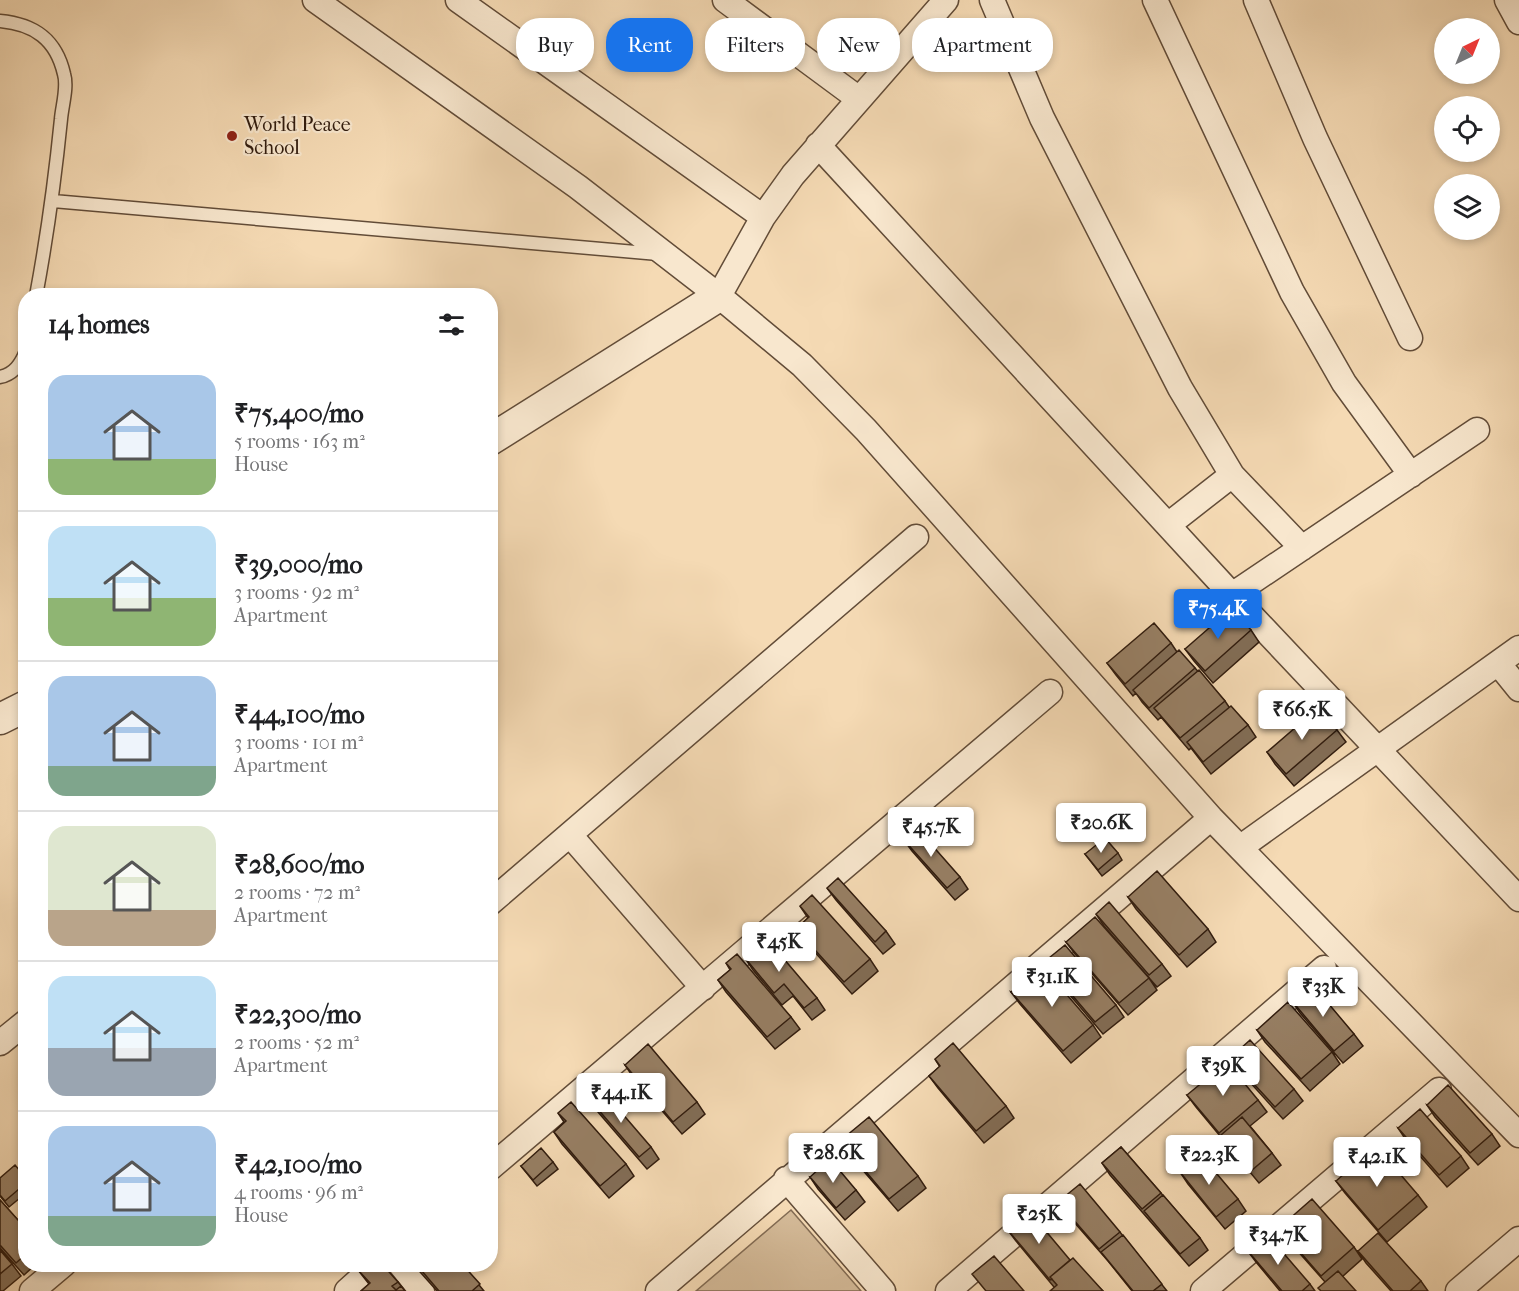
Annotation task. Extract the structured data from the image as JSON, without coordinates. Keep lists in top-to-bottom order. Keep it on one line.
{"places":["World Peace School"],"north":"top right","page":{"chip":["Buy","Rent","Filters","New","Apartment"],"heading":"14 homes","list":[{"name":"₹75,400/mo","note":"5 rooms · 163 m² · House"},{"name":"₹39,000/mo","note":"3 rooms · 92 m² · Apartment"},{"name":"₹44,100/mo","note":"3 rooms · 101 m² · Apartment"},{"name":"₹28,600/mo","note":"2 rooms · 72 m² · Apartment"},{"name":"₹22,300/mo","note":"2 rooms · 52 m² · Apartment"},{"name":"₹42,100/mo","note":"4 rooms · 96 m² · House"}],"price":["₹75.4K","₹66.5K","₹20.6K","₹45.7K","₹45K","₹31.1K","₹33K","₹39K","₹44.1K","₹28.6K","₹22.3K","₹42.1K","₹25K","₹34.7K"]}}
